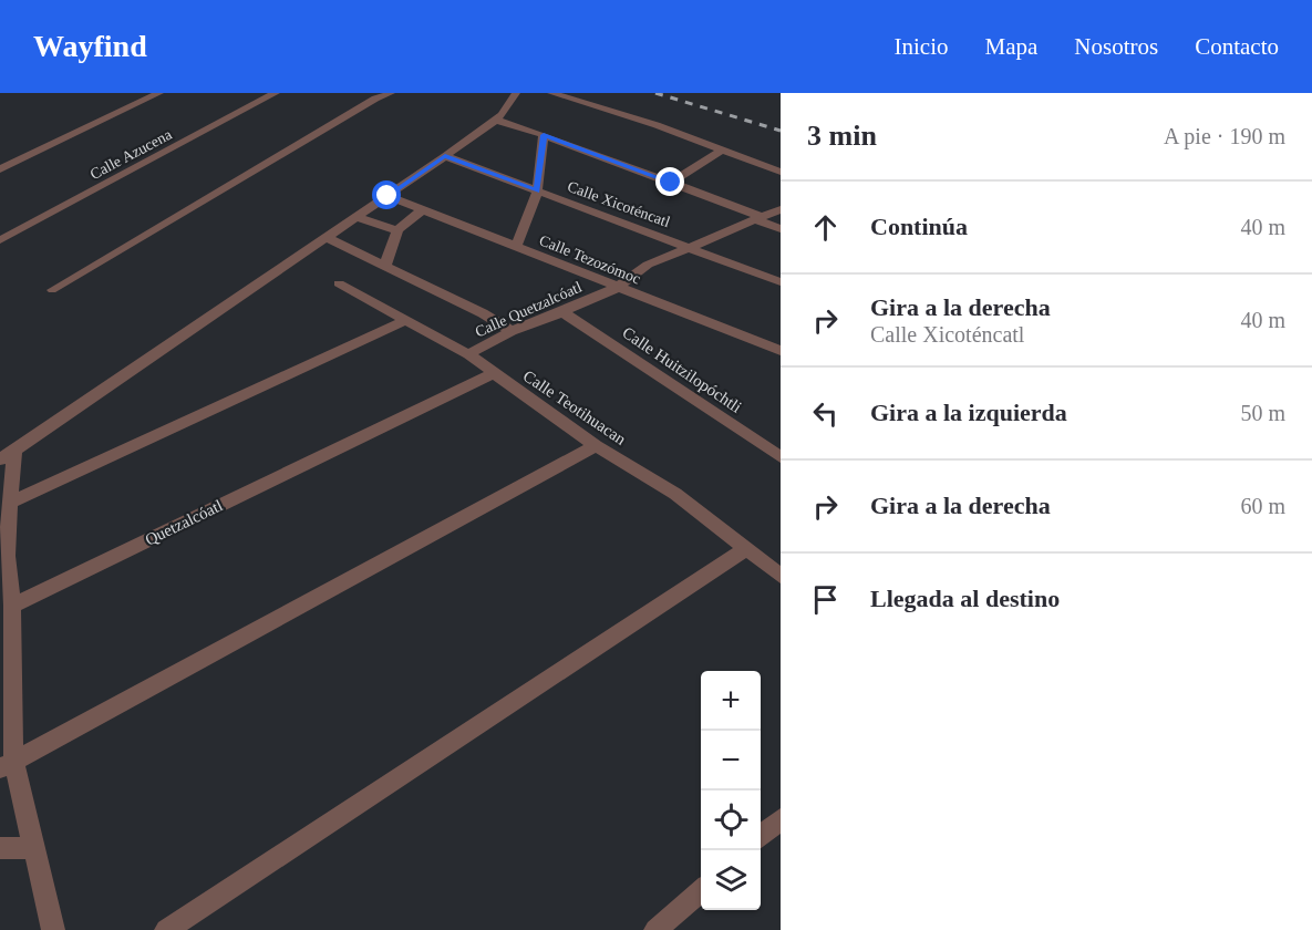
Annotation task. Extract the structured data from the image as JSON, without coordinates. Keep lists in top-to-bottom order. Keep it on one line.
{"streets":{"street":["Calle Azucena","Calle Xicoténcatl","Calle Tezozómoc","Calle Quetzalcóatl","Calle Huitzilopóchtli","Calle Teotihuacan","Quetzalcóatl"]},"crossings":[["Calle Xicoténcatl","Calle Quetzalcóatl"],["Calle Tezozómoc","Calle Quetzalcóatl"],["Calle Quetzalcóatl","Calle Huitzilopóchtli"],["Calle Quetzalcóatl","Calle Teotihuacan"],["Calle Teotihuacan","Quetzalcóatl"]],"page":{"header":"Wayfind","nav":["Inicio","Mapa","Nosotros","Contacto"],"heading":["3 min","A pie · 190 m"],"list":[["Continúa","40 m"],["Gira a la derecha","Calle Xicoténcatl","40 m"],["Gira a la izquierda","50 m"],["Gira a la derecha","60 m"],"Llegada al destino"],"map_buttons":["+","−"]}}
